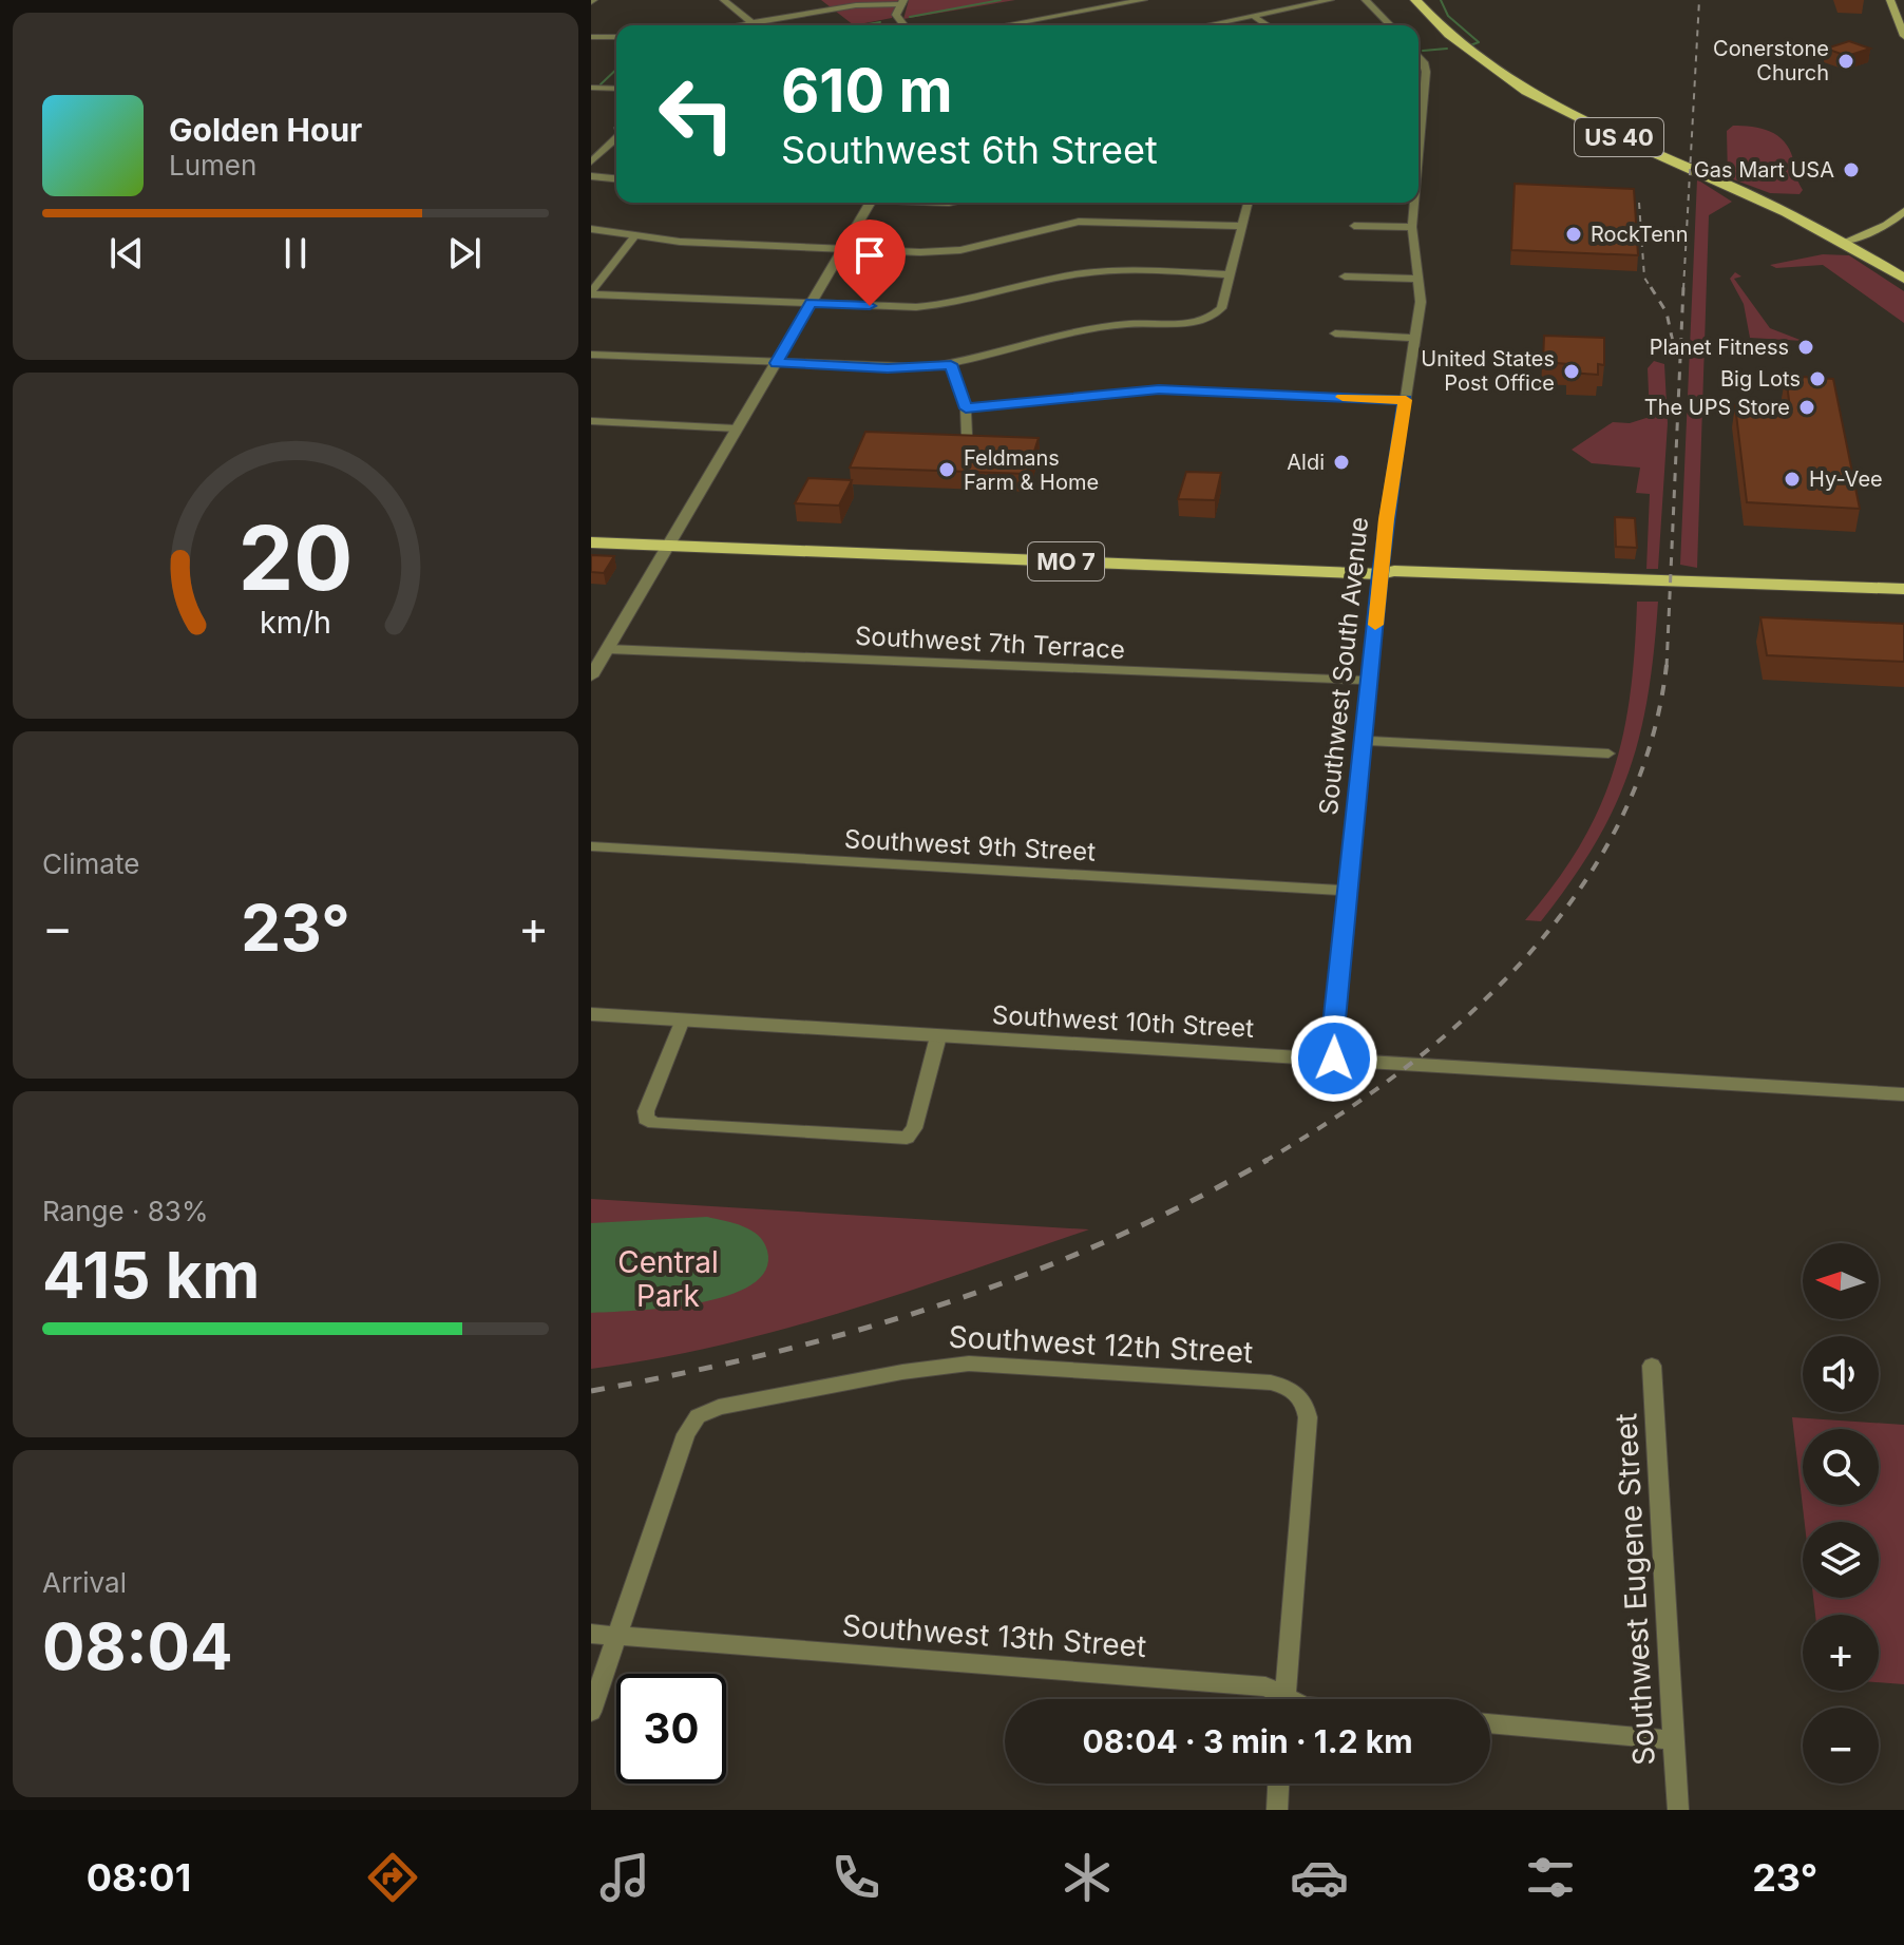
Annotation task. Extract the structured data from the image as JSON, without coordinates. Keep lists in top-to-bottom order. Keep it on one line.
{"streets":{"main road":["US 40","MO 7"],"street":["Southwest 7th Terrace","Southwest South Avenue","Southwest 9th Street","Southwest 10th Street","Southwest 12th Street","Southwest Eugene Street","Southwest 13th Street"]},"crossings":[["MO 7","Southwest South Avenue"],["Southwest 7th Terrace","Southwest South Avenue"],["Southwest South Avenue","Southwest 9th Street"],["Southwest South Avenue","Southwest 10th Street"],["Southwest 12th Street","Southwest 13th Street"]],"parks":["Central Park"],"places":["Conerstone Church","Gas Mart USA","RockTenn","Planet Fitness","United States Post Office","Big Lots","The UPS Store","Aldi","Feldmans Farm & Home","Hy-Vee"],"north":"left","page":{"turn":["610 m","Southwest 6th Street"],"song":["Golden Hour","Lumen"],"tile":["Climate",["Range · 83%","415 km"],["Arrival","08:04"]],"heat":["−","23°","+"],"map_buttons":["+","−"],"limit":"30","trip":"08:04 · 3 min · 1.2 km","tabs":["08:01","23°"],"gauge":["20","km/h"]}}
